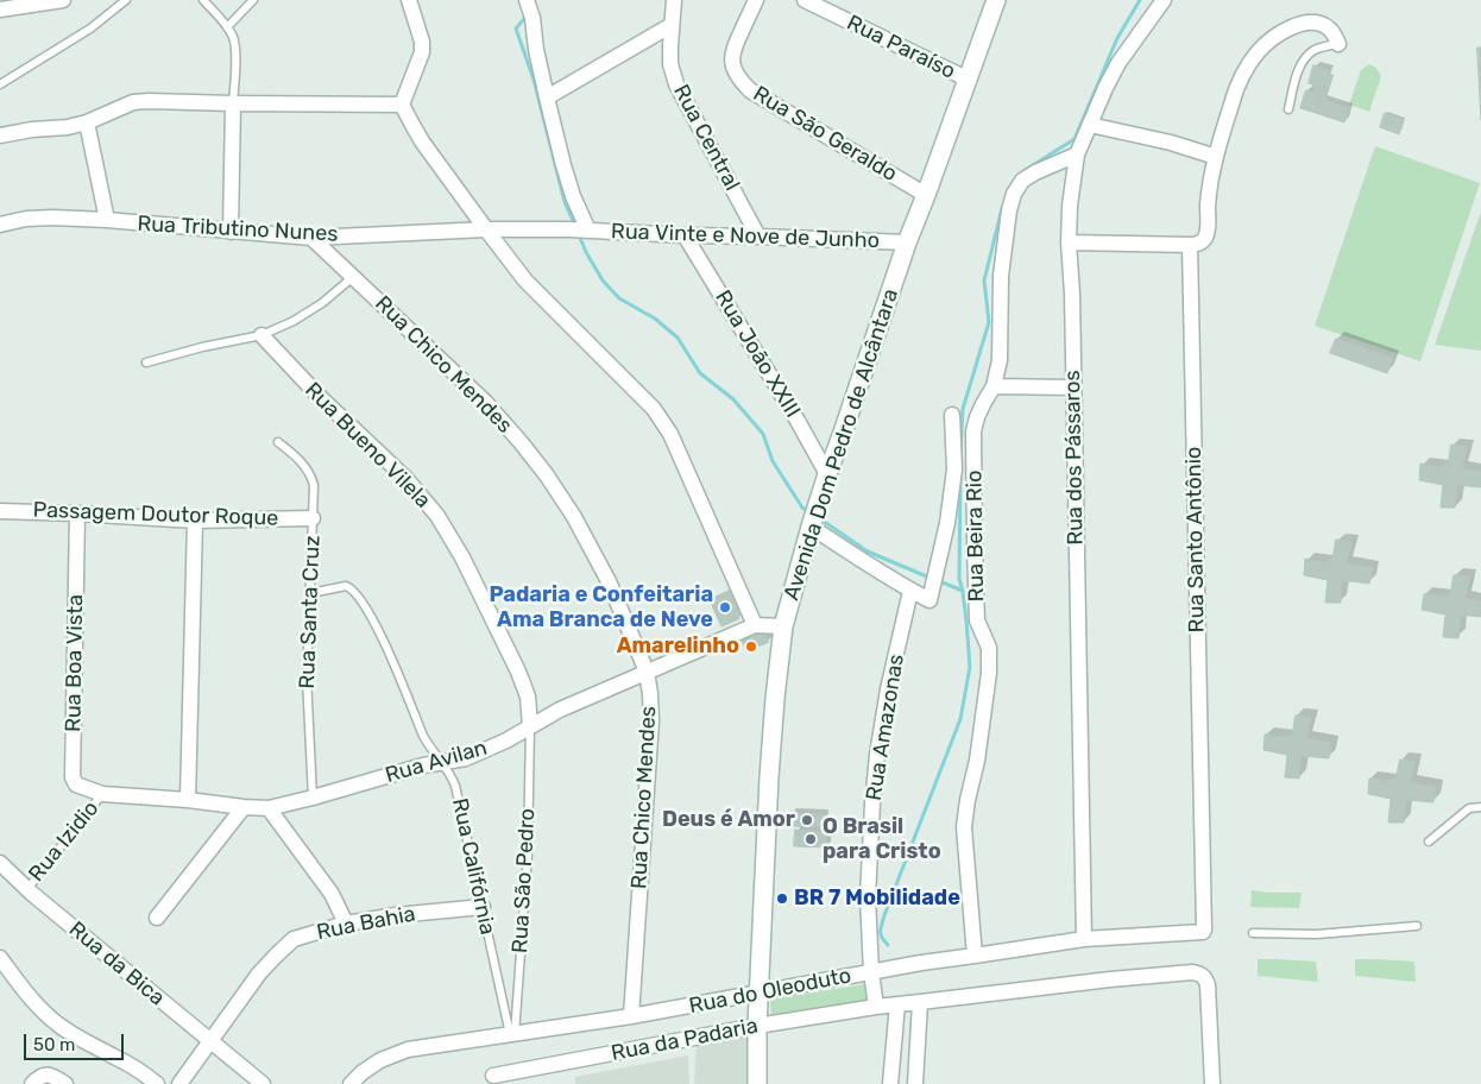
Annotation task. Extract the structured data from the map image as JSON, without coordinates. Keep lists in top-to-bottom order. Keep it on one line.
{"streets":{"street":["Rua Paraíso","Rua São Geraldo","Rua Central","Rua Tributino Nunes","Rua Vinte e Nove de Junho","Rua João XXIII","Rua Chico Mendes","Avenida Dom Pedro de Alcântara","Rua Bueno Vilela","Rua dos Pássaros","Passagem Doutor Roque","Rua Beira Rio","Rua Santo Antônio","Rua Boa Vista","Rua Amazonas","Rua Avilan","Rua Bahia","Rua da Bica","Rua do Oleoduto","Rua da Padaria"],"lane":["Rua Santa Cruz","Rua Izidio","Rua Califórnia","Rua São Pedro"]},"crossings":[["Rua Paraíso","Avenida Dom Pedro de Alcântara"],["Rua São Geraldo","Avenida Dom Pedro de Alcântara"],["Rua Central","Rua Vinte e Nove de Junho"],["Rua Tributino Nunes","Rua Vinte e Nove de Junho"],["Rua Tributino Nunes","Rua Chico Mendes"],["Rua Vinte e Nove de Junho","Rua João XXIII"],["Rua Vinte e Nove de Junho","Avenida Dom Pedro de Alcântara"],["Rua João XXIII","Avenida Dom Pedro de Alcântara"],["Rua Chico Mendes","Rua Avilan"],["Rua Chico Mendes","Rua do Oleoduto"],["Avenida Dom Pedro de Alcântara","Rua Avilan"],["Avenida Dom Pedro de Alcântara","Rua do Oleoduto"],["Avenida Dom Pedro de Alcântara","Rua da Padaria"],["Rua Bueno Vilela","Rua Avilan"],["Rua Bueno Vilela","Rua São Pedro"],["Rua dos Pássaros","Rua Beira Rio"],["Rua dos Pássaros","Rua do Oleoduto"],["Passagem Doutor Roque","Rua Santa Cruz"],["Passagem Doutor Roque","Rua Boa Vista"],["Rua Beira Rio","Rua do Oleoduto"],["Rua Santo Antônio","Rua do Oleoduto"],["Rua Santa Cruz","Rua Avilan"],["Rua Santa Cruz","Rua Califórnia"],["Rua Boa Vista","Rua Avilan"],["Rua Boa Vista","Rua Izidio"],["Rua Amazonas","Rua do Oleoduto"],["Rua Amazonas","Rua da Padaria"],["Rua Avilan","Rua Izidio"],["Rua Avilan","Rua Califórnia"],["Rua Avilan","Rua São Pedro"],["Rua Izidio","Rua da Bica"],["Rua Califórnia","Rua São Pedro"],["Rua Califórnia","Rua Bahia"],["Rua Califórnia","Rua do Oleoduto"],["Rua São Pedro","Rua do Oleoduto"],["Rua Bahia","Rua da Bica"],["Rua do Oleoduto","Rua da Padaria"]],"places":["Padaria e Confeitaria Ama Branca de Neve","Amarelinho","Deus é Amor","O Brasil para Cristo","BR 7 Mobilidade"],"scale_bar":"50 m"}
